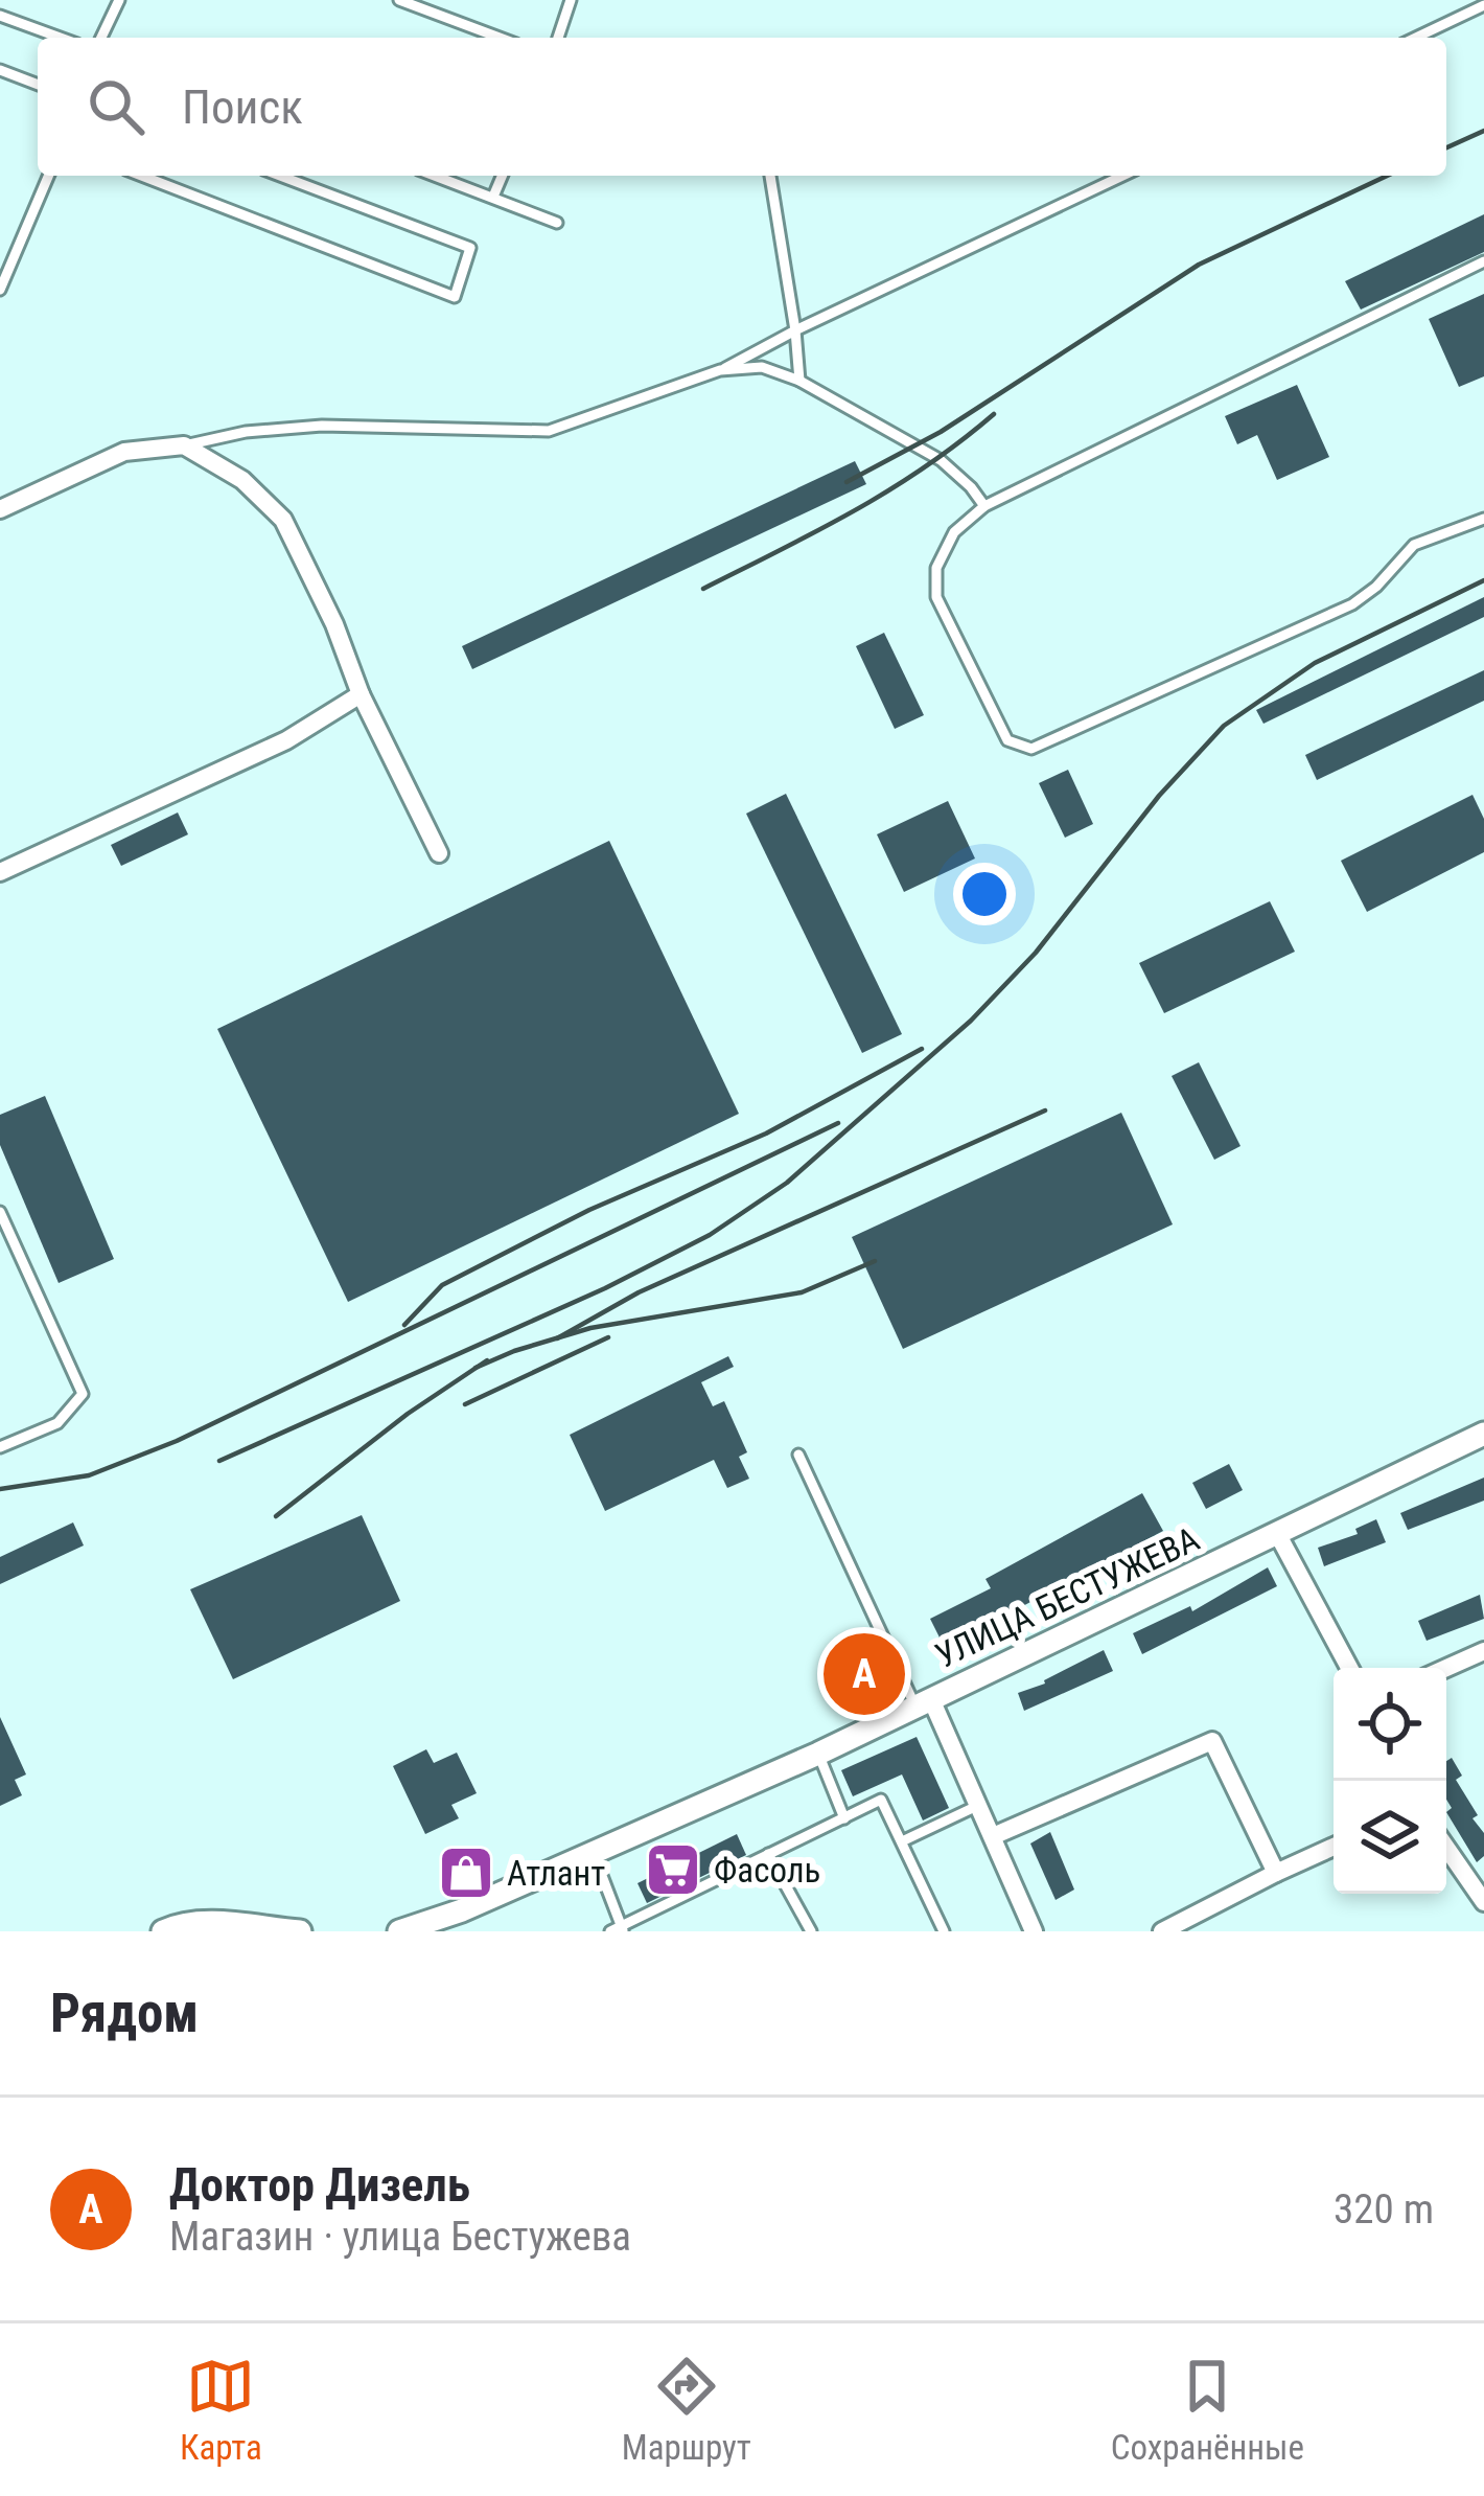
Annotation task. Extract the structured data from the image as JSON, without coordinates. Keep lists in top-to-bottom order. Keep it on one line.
{"streets":{"street":["УЛИЦА БЕСТУЖЕВА"]},"places":{"supermarket":["Фасоль"],"shop":["Атлант"]},"page":{"search":"Поиск","pins":"A","heading":"Рядом","list":[{"mark":"A","name":"Доктор Дизель","note":"Магазин · улица Бестужева","value":"320 m"}],"nav":["Карта","Маршрут","Сохранённые"]}}
